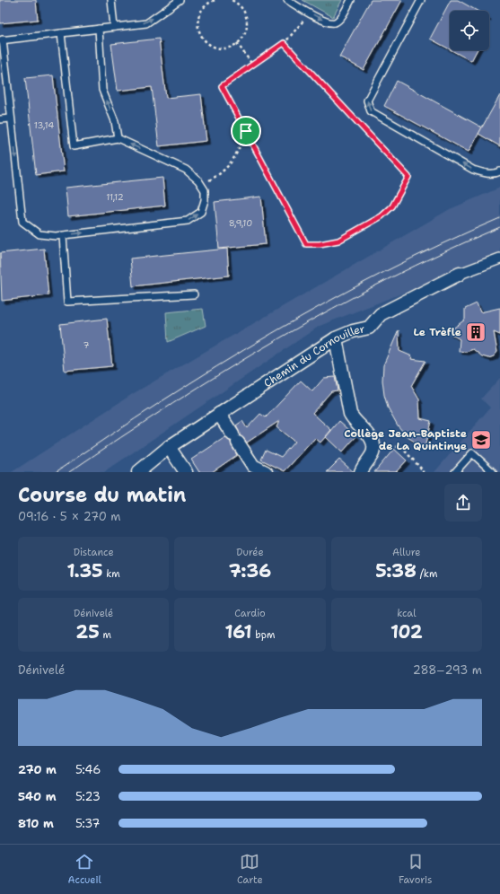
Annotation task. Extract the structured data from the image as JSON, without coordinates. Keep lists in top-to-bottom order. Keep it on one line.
{"streets":{"street":["Chemin du Cornouiller"]},"places":{"building":["Le Trèfle"],"school or university":["Collège Jean-Baptiste de La Quintinye"]},"house_numbers":["13,14","11,12","8,9,10","7"],"page":{"heading":["Course du matin","09:16 · 5 × 270 m"],"stats":[["Distance","1.35 km"],["Durée","7:36"],["Allure","5:38 /km"],["Dénivelé","25 m"],["Cardio","161 bpm"],["kcal","102"]],"chart":["Dénivelé","288–293 m"],"list":[{"name":"270 m","note":"5:46"},{"name":"540 m","note":"5:23"},{"name":"810 m","note":"5:37"}],"tabs":["Accueil","Carte","Favoris"]}}
